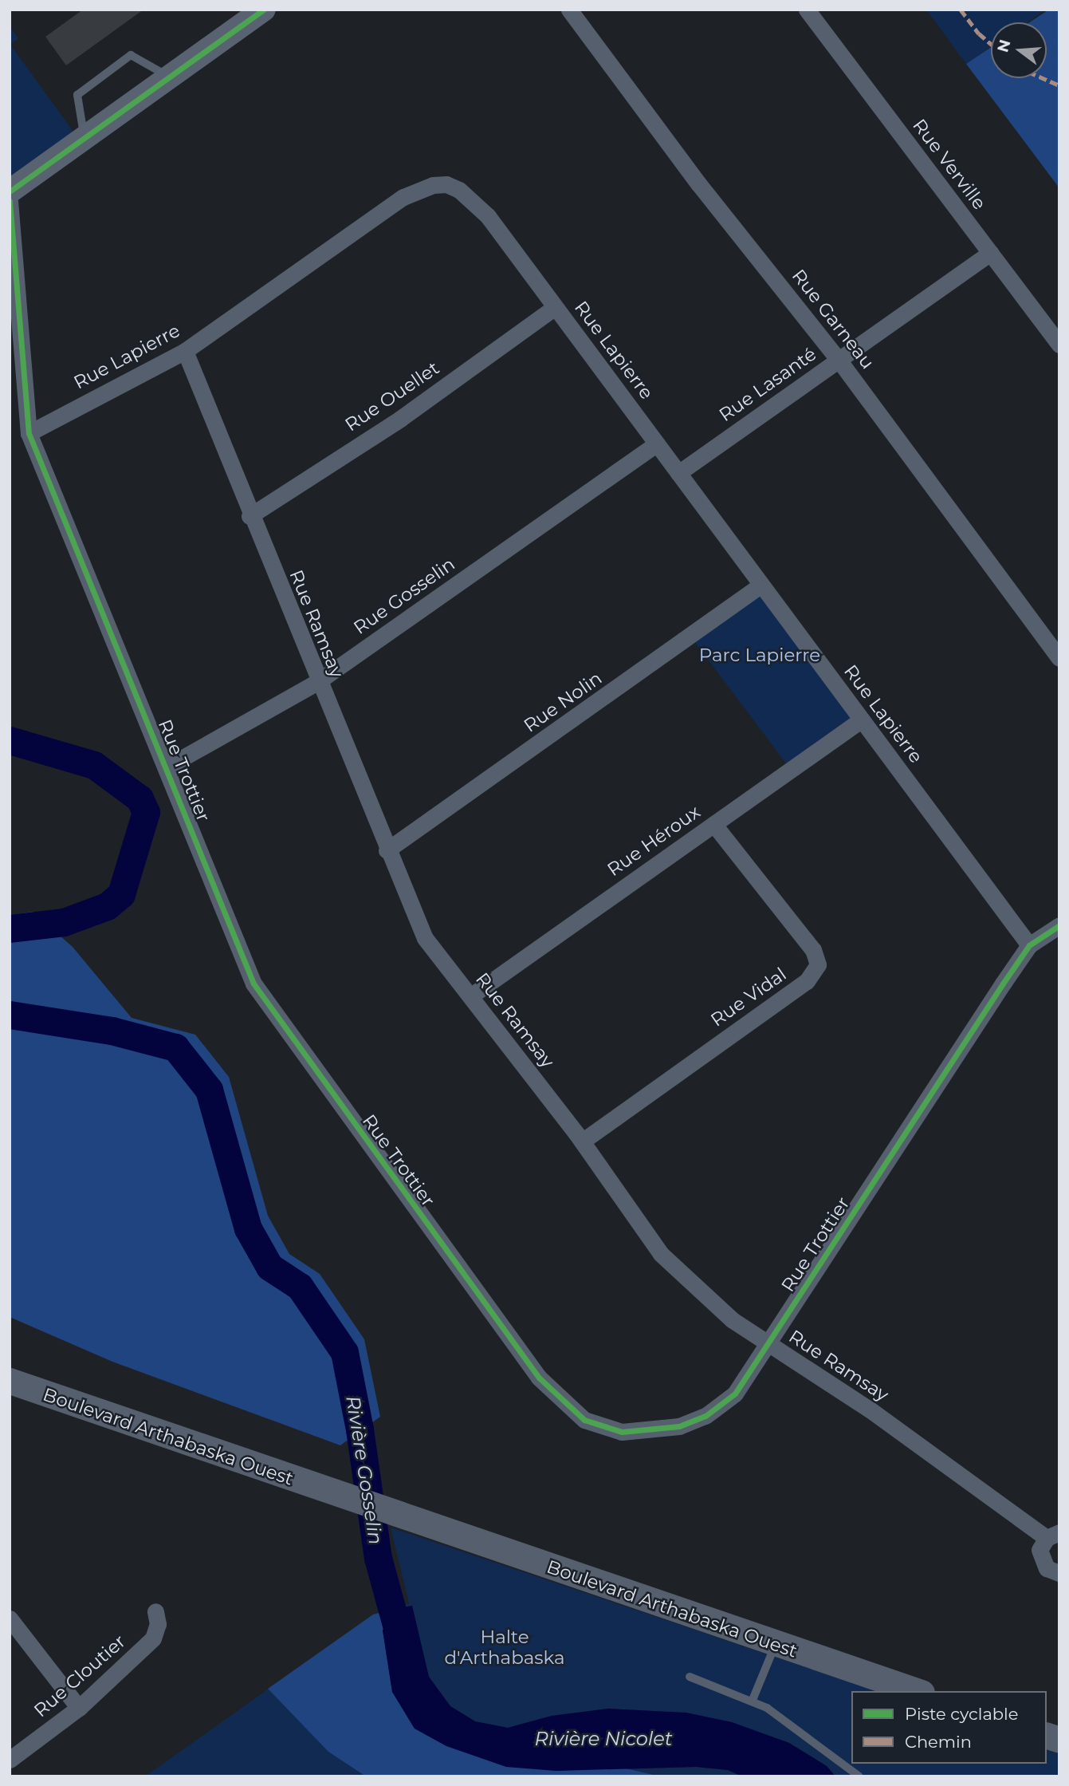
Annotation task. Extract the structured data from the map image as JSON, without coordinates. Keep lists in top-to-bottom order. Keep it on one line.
{"streets":{"main road":["Boulevard Arthabaska Ouest"],"street":["Rue Verville","Rue Garneau","Rue Lapierre","Rue Lasanté","Rue Ouellet","Rue Gosselin","Rue Ramsay","Rue Nolin","Rue Trottier","Rue Héroux","Rue Vidal","Rue Cloutier"]},"crossings":[["Rue Verville","Rue Lasanté"],["Rue Garneau","Rue Lasanté"],["Rue Lapierre","Rue Lasanté"],["Rue Lapierre","Rue Ouellet"],["Rue Lapierre","Rue Gosselin"],["Rue Lapierre","Rue Ramsay"],["Rue Lapierre","Rue Nolin"],["Rue Lapierre","Rue Trottier"],["Rue Lapierre","Rue Héroux"],["Rue Ouellet","Rue Ramsay"],["Rue Gosselin","Rue Ramsay"],["Rue Gosselin","Rue Trottier"],["Rue Ramsay","Rue Nolin"],["Rue Ramsay","Rue Trottier"],["Rue Ramsay","Rue Héroux"],["Rue Ramsay","Rue Vidal"],["Rue Héroux","Rue Vidal"]],"water":["Rivière Gosselin","Rivière Nicolet"],"parks":["Parc Lapierre","Halte d'Arthabaska"],"legend":["Piste cyclable","Chemin"],"north":"left"}
